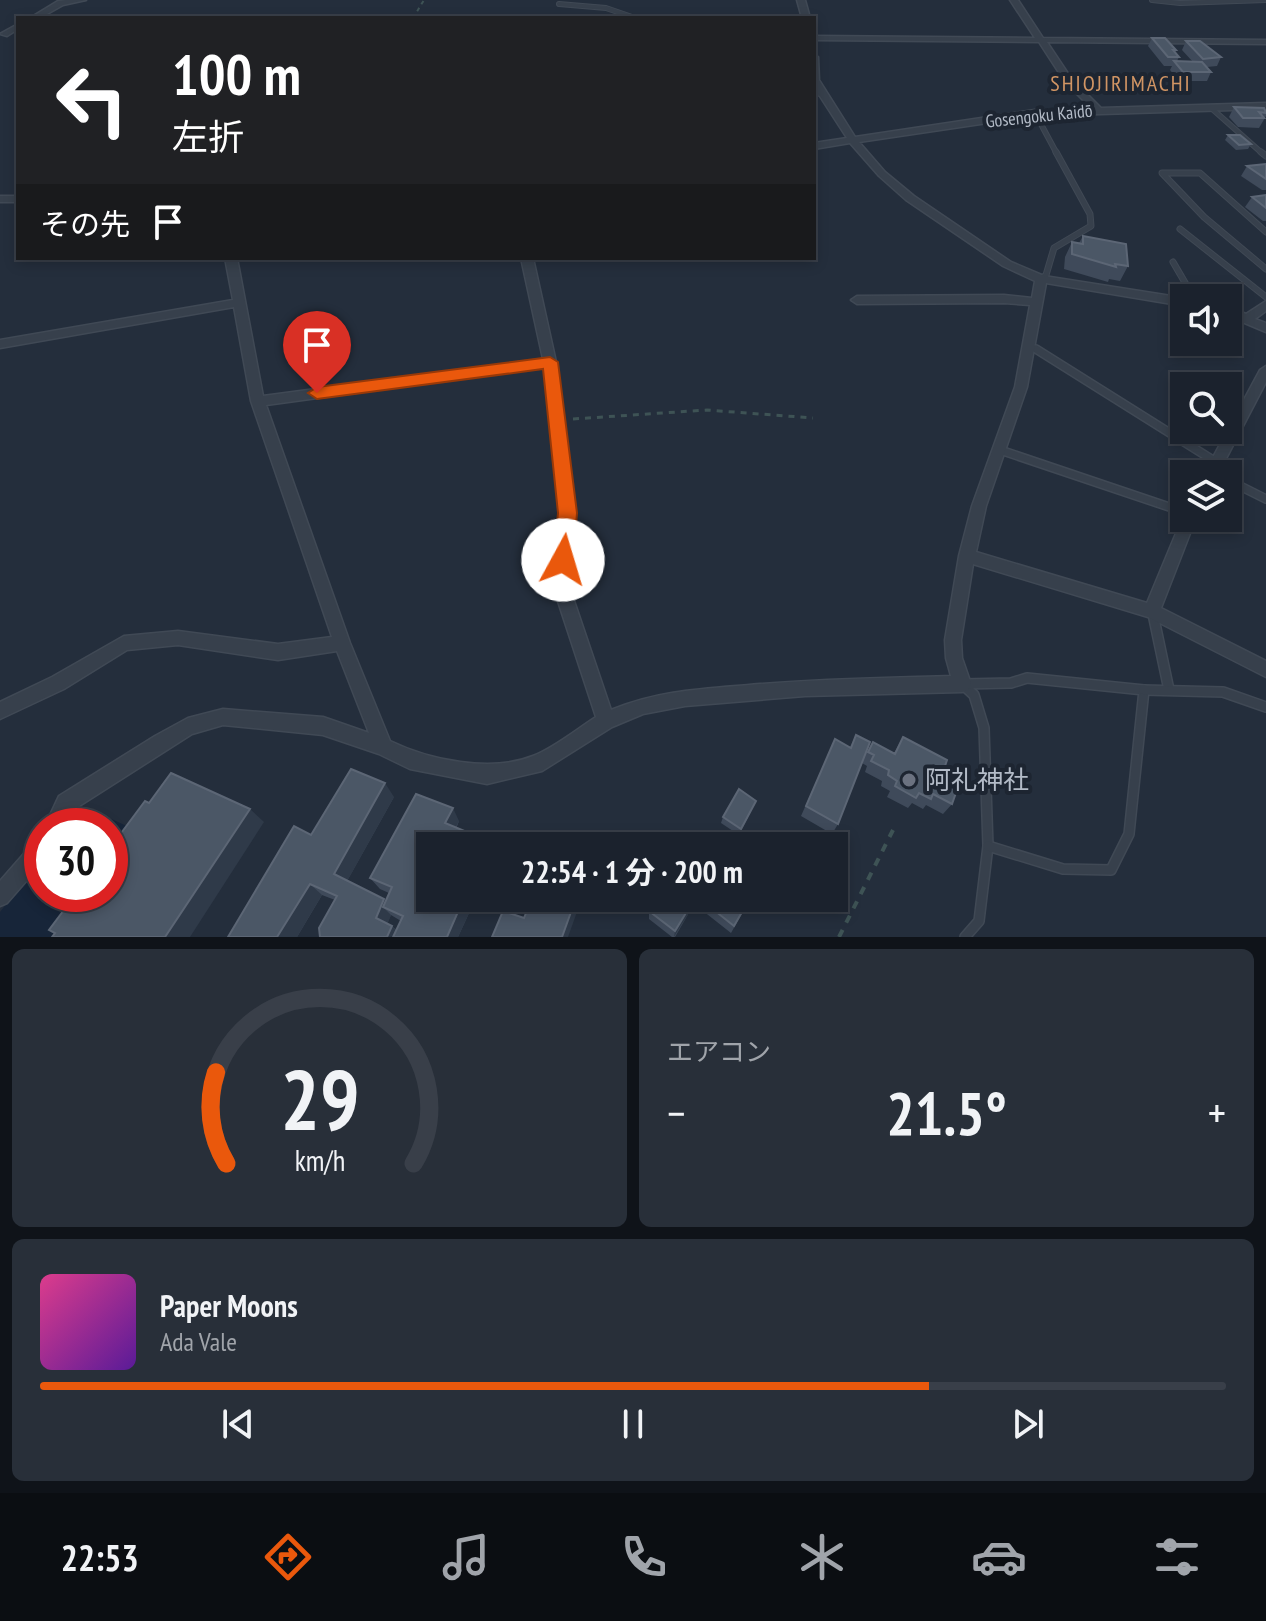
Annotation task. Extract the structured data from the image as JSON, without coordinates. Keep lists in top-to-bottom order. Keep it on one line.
{"streets":{"street":["Gosengoku Kaidō"]},"districts":["SHIOJIRIMACHI"],"places":["阿礼神社"],"page":{"turn":["100 m","左折"],"then":"その先","limit":"30","trip":"22:54 · 1 分 · 200 m","tile":"エアコン","heat":["−","21.5°","+"],"song":["Paper Moons","Ada Vale"],"tabs":"22:53","gauge":["29","km/h"]}}
